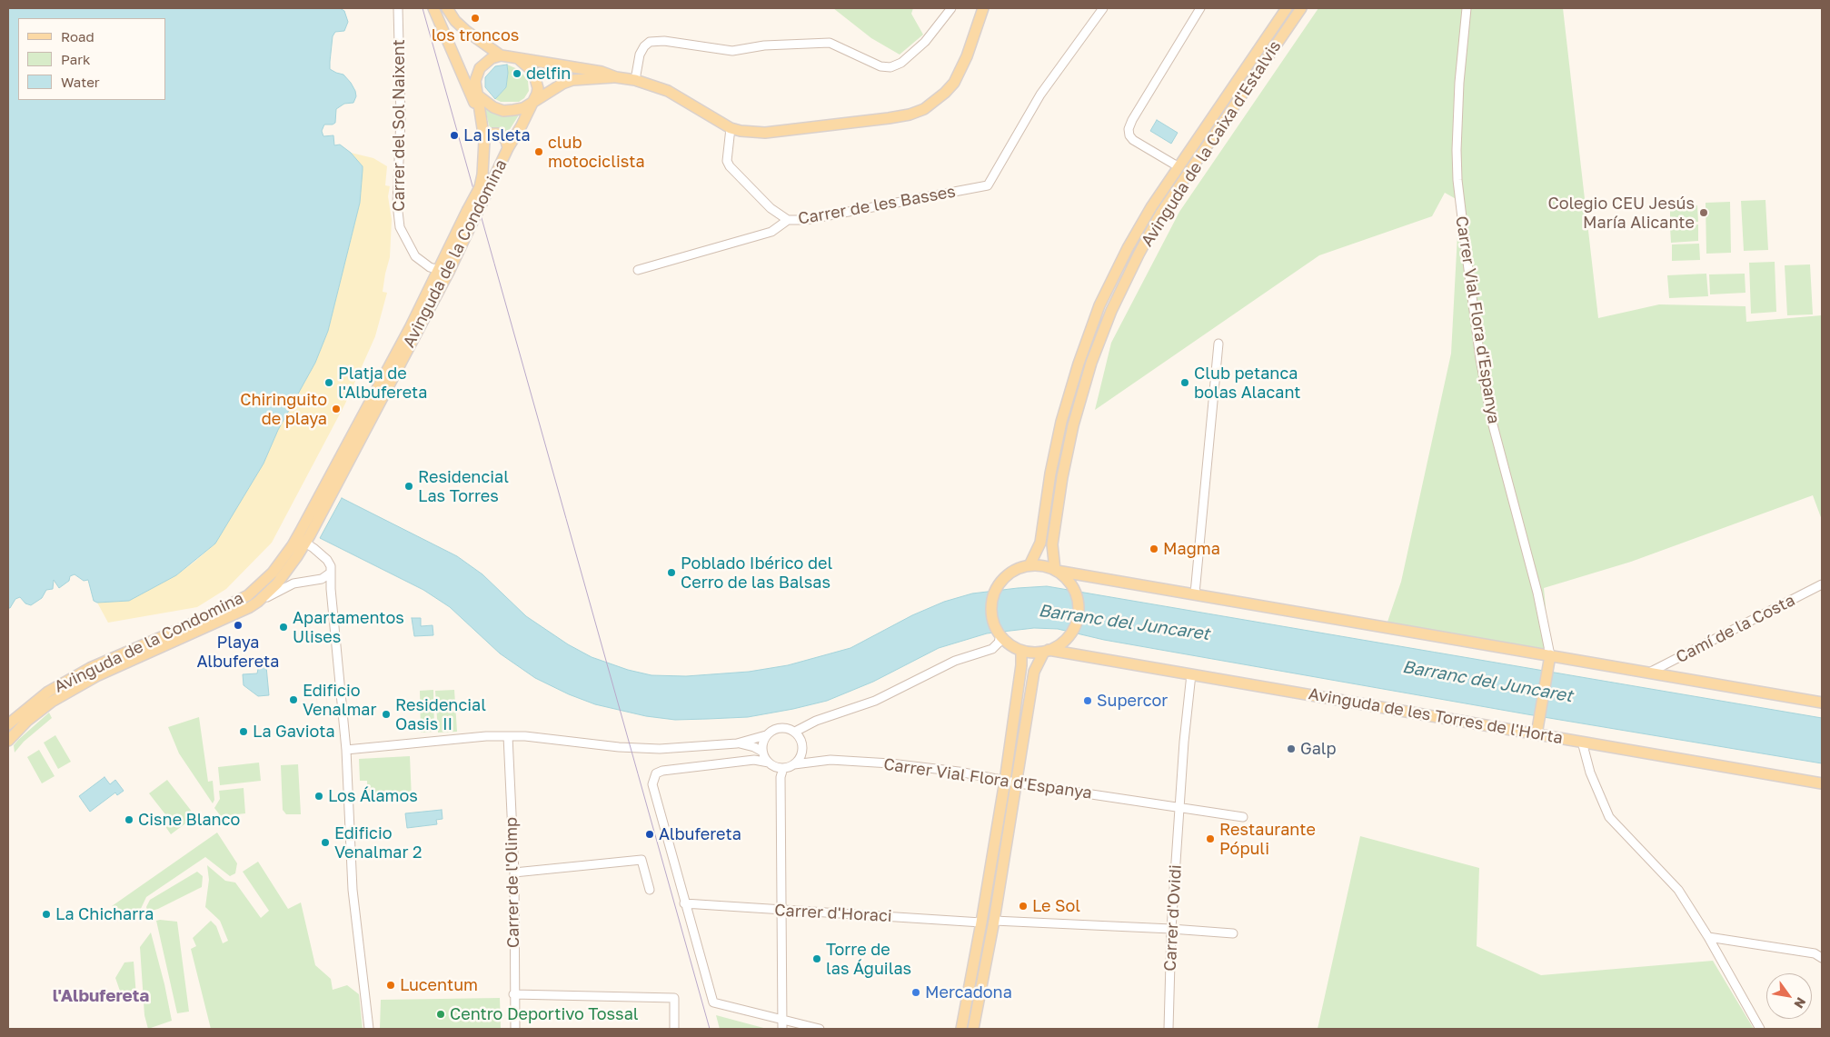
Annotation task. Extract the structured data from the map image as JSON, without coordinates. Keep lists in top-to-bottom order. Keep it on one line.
{"streets":{"main road":["Avinguda de la Caixa d'Estalvis","Avinguda de la Condomina","Carrer Vial Flora d'Espanya","Avinguda de les Torres de l'Horta"],"street":["Carrer del Sol Naixent","Carrer de les Basses","Camí de la Costa","Carrer de l'Olimp","Carrer d'Horaci","Carrer d'Ovidi"]},"crossings":[["Carrer del Sol Naixent","Avinguda de la Condomina"],["Avinguda de la Caixa d'Estalvis","Avinguda de les Torres de l'Horta"],["Carrer Vial Flora d'Espanya","Avinguda de les Torres de l'Horta"],["Carrer Vial Flora d'Espanya","Carrer d'Ovidi"]],"districts":["l'Albufereta"],"water":["Barranc del Juncaret"],"places":["los troncos","delfin","La Isleta","club motociclista","Colegio CEU Jesús María Alicante","Platja de l'Albufereta","Club petanca bolas Alacant","Chiringuito de playa","Residencial Las Torres","Magma","Poblado Ibérico del Cerro de las Balsas","Playa Albufereta","Apartamentos Ulises","Edificio Venalmar","Supercor","Residencial Oasis II","La Gaviota","Galp","Los Álamos","Cisne Blanco","Albufereta","Restaurante Pópuli","Edificio Venalmar 2","Le Sol","La Chicharra","Torre de las Águilas","Lucentum","Mercadona","Centro Deportivo Tossal"],"legend":["Road","Park","Water"],"north":"bottom right"}
